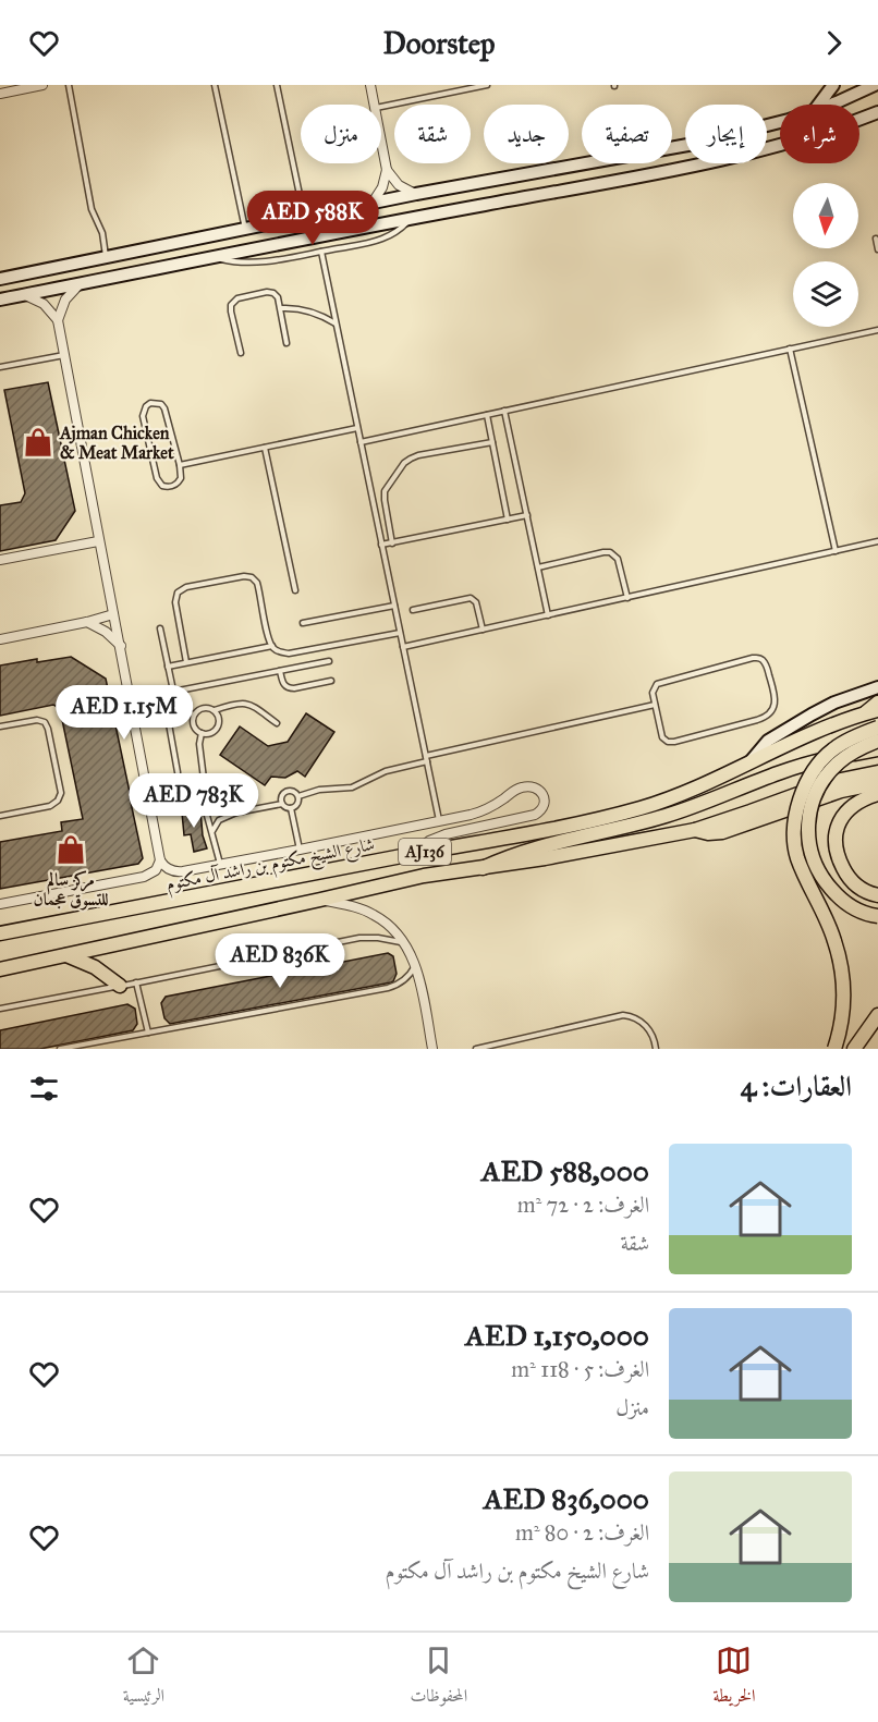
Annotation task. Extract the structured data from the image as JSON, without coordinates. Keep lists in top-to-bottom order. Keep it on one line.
{"streets":{"main road":["AJ136","شارع الشيخ مكتوم بن راشد آل مكتوم"]},"places":{"shop":["Ajman Chicken & Meat Market","مركز سالم للتسوق عجمان"]},"north":"bottom","page":{"header":"Doorstep","chip":["شراء","إيجار","تصفية","جديد","شقة","منزل"],"price":["AED 588K","AED 1.15M","AED 783K","AED 836K"],"heading":"العقارات: 4","list":[{"name":"AED 588,000","note":"الغرف: 2 · 72 m² · شقة"},{"name":"AED 1,150,000","note":"الغرف: 5 · 118 m² · منزل"},{"name":"AED 836,000","note":"الغرف: 2 · 80 m² · شارع الشيخ مكتوم بن راشد آل مكتوم"}],"tabs":["الخريطة","المحفوظات","الرئيسية"]}}
